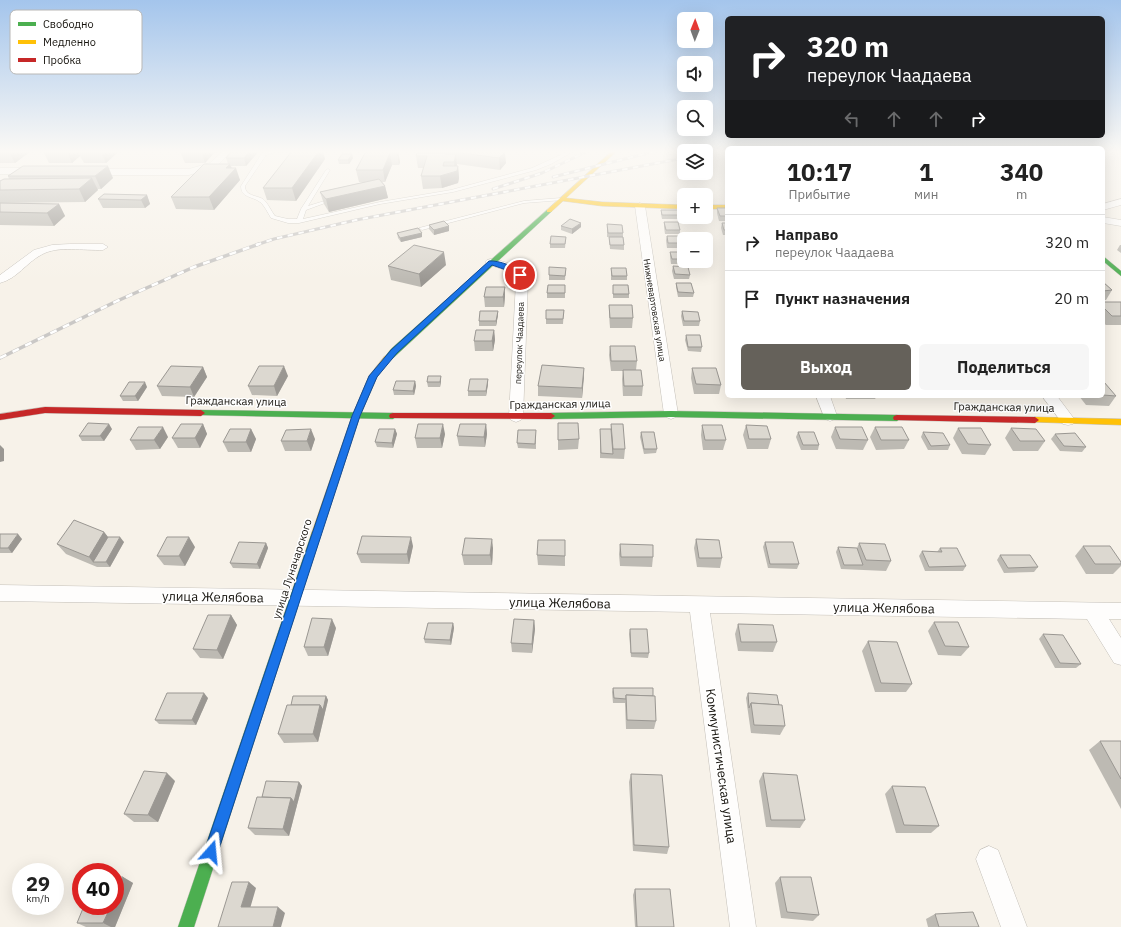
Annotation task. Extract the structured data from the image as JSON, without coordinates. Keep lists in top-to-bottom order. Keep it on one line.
{"streets":{"street":["Нижневартовская улица","переулок Чаадаева","Гражданская улица","улица Луначарского","улица Желябова","Коммунистическая улица"]},"crossings":[["Нижневартовская улица","Гражданская улица"],["переулок Чаадаева","Гражданская улица"],["переулок Чаадаева","улица Луначарского"],["Гражданская улица","улица Луначарского"],["улица Луначарского","улица Желябова"],["улица Желябова","Коммунистическая улица"]],"legend":["Свободно","Медленно","Пробка"],"north":"top","page":{"map_buttons":["+","−"],"turn":["320 m","переулок Чаадаева"],"eta":["10:17","Прибытие","1","мин","340","m"],"list":[{"name":"Направо","note":"переулок Чаадаева","value":"320 m"},{"name":"Пункт назначения","value":"20 m"}],"buttons":["Выход","Поделиться"],"speed":"29 km/h","limit":"40"}}
